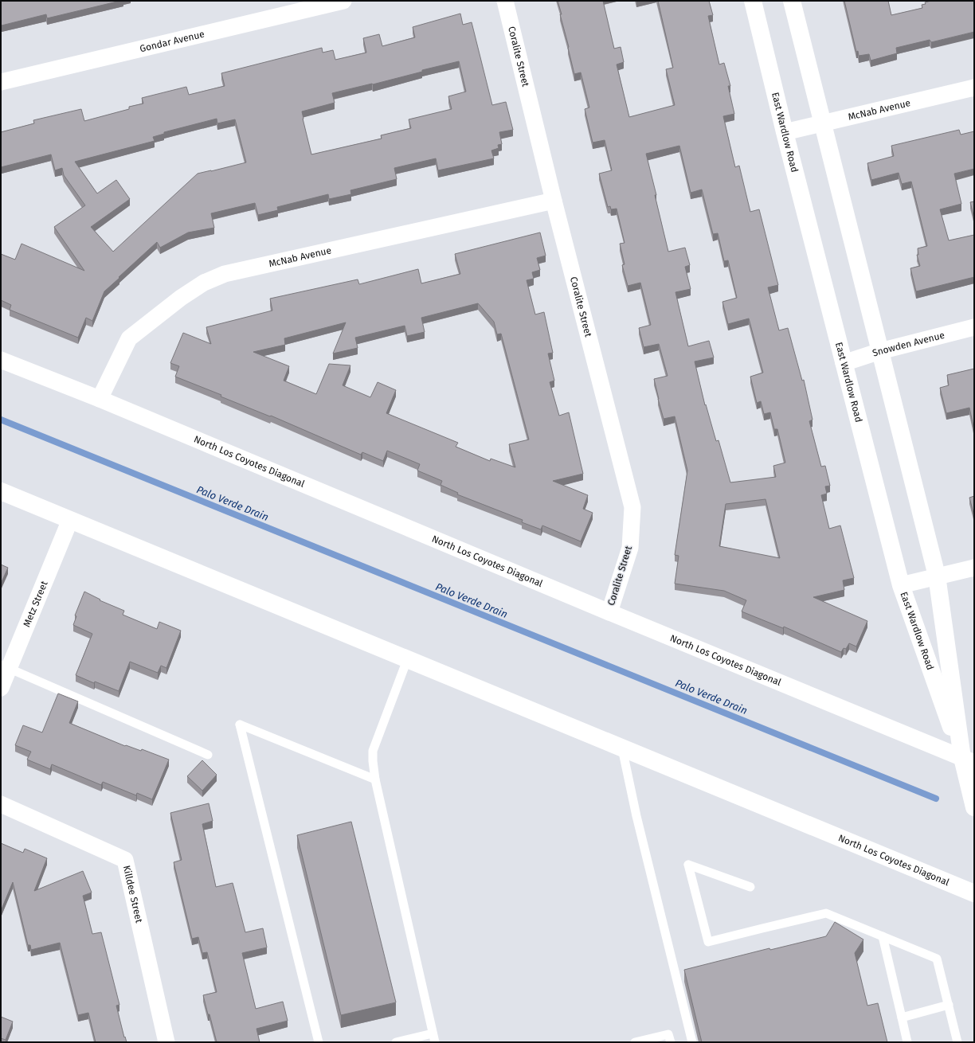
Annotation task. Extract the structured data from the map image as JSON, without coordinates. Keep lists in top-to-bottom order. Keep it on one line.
{"streets":{"main road":["East Wardlow Road","North Los Coyotes Diagonal"],"street":["Gondar Avenue","Coralite Street","McNab Avenue","Snowden Avenue","Metz Street","Killdee Street"]},"crossings":[["Coralite Street","McNab Avenue"],["Coralite Street","North Los Coyotes Diagonal"],["McNab Avenue","East Wardlow Road"],["McNab Avenue","North Los Coyotes Diagonal"],["East Wardlow Road","Snowden Avenue"],["East Wardlow Road","North Los Coyotes Diagonal"],["North Los Coyotes Diagonal","Metz Street"]],"water":["Palo Verde Drain"]}
